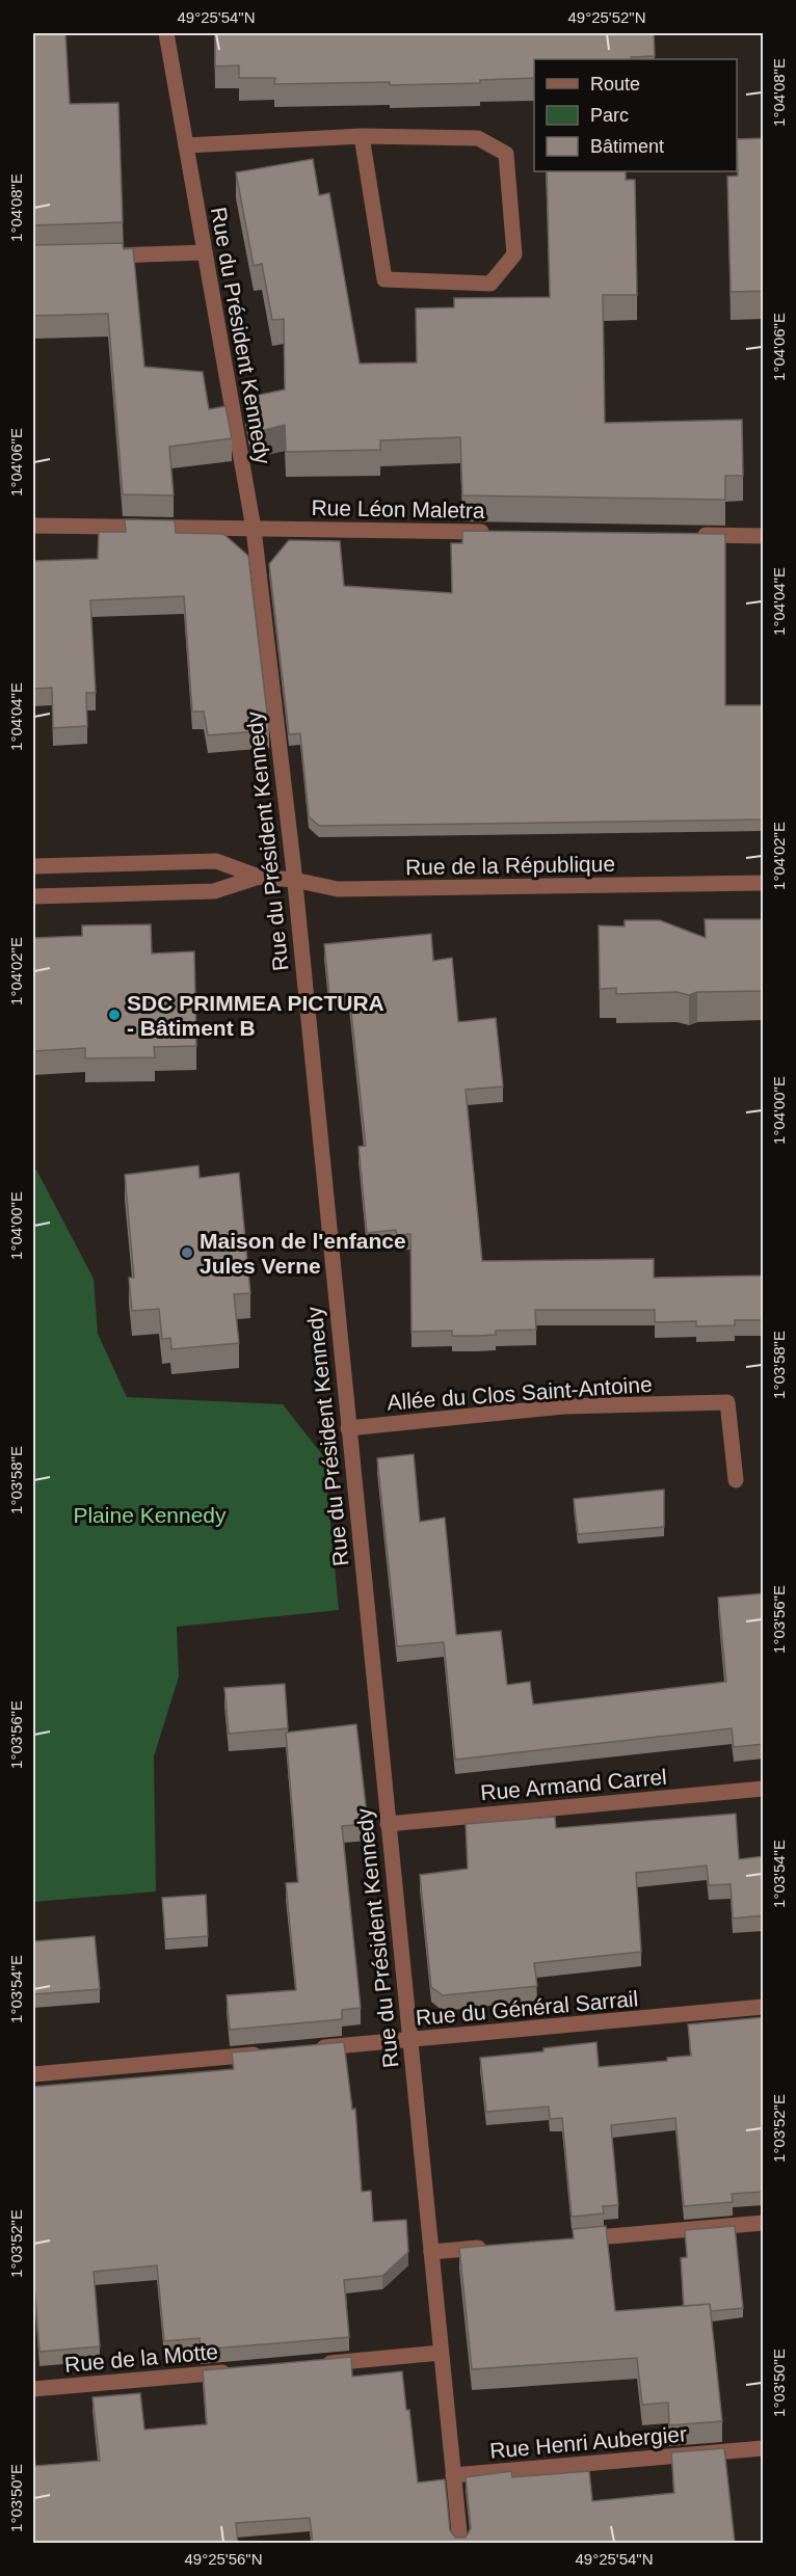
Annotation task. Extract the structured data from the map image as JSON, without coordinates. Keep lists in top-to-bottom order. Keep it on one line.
{"streets":{"street":["Rue du Président Kennedy","Rue Léon Maletra","Rue de la République","Allée du Clos Saint-Antoine","Rue Armand Carrel","Rue du Général Sarrail","Rue de la Motte","Rue Henri Aubergier"]},"crossings":[["Rue du Président Kennedy","Rue Léon Maletra"],["Rue du Président Kennedy","Rue de la République"],["Rue du Président Kennedy","Allée du Clos Saint-Antoine"],["Rue du Président Kennedy","Rue Armand Carrel"],["Rue du Président Kennedy","Rue du Général Sarrail"],["Rue du Président Kennedy","Rue Henri Aubergier"]],"parks":["Plaine Kennedy"],"places":["SDC PRIMMEA PICTURA - Bâtiment B","Maison de l'enfance Jules Verne"],"legend":["Route","Parc","Bâtiment"],"coordinates":["49°25'54\"N","49°25'52\"N","1°04'08\"E","1°04'06\"E","1°04'04\"E","1°04'02\"E","1°04'00\"E","1°03'58\"E","1°03'56\"E","1°03'54\"E","1°03'52\"E","1°03'50\"E","49°25'56\"N"]}
